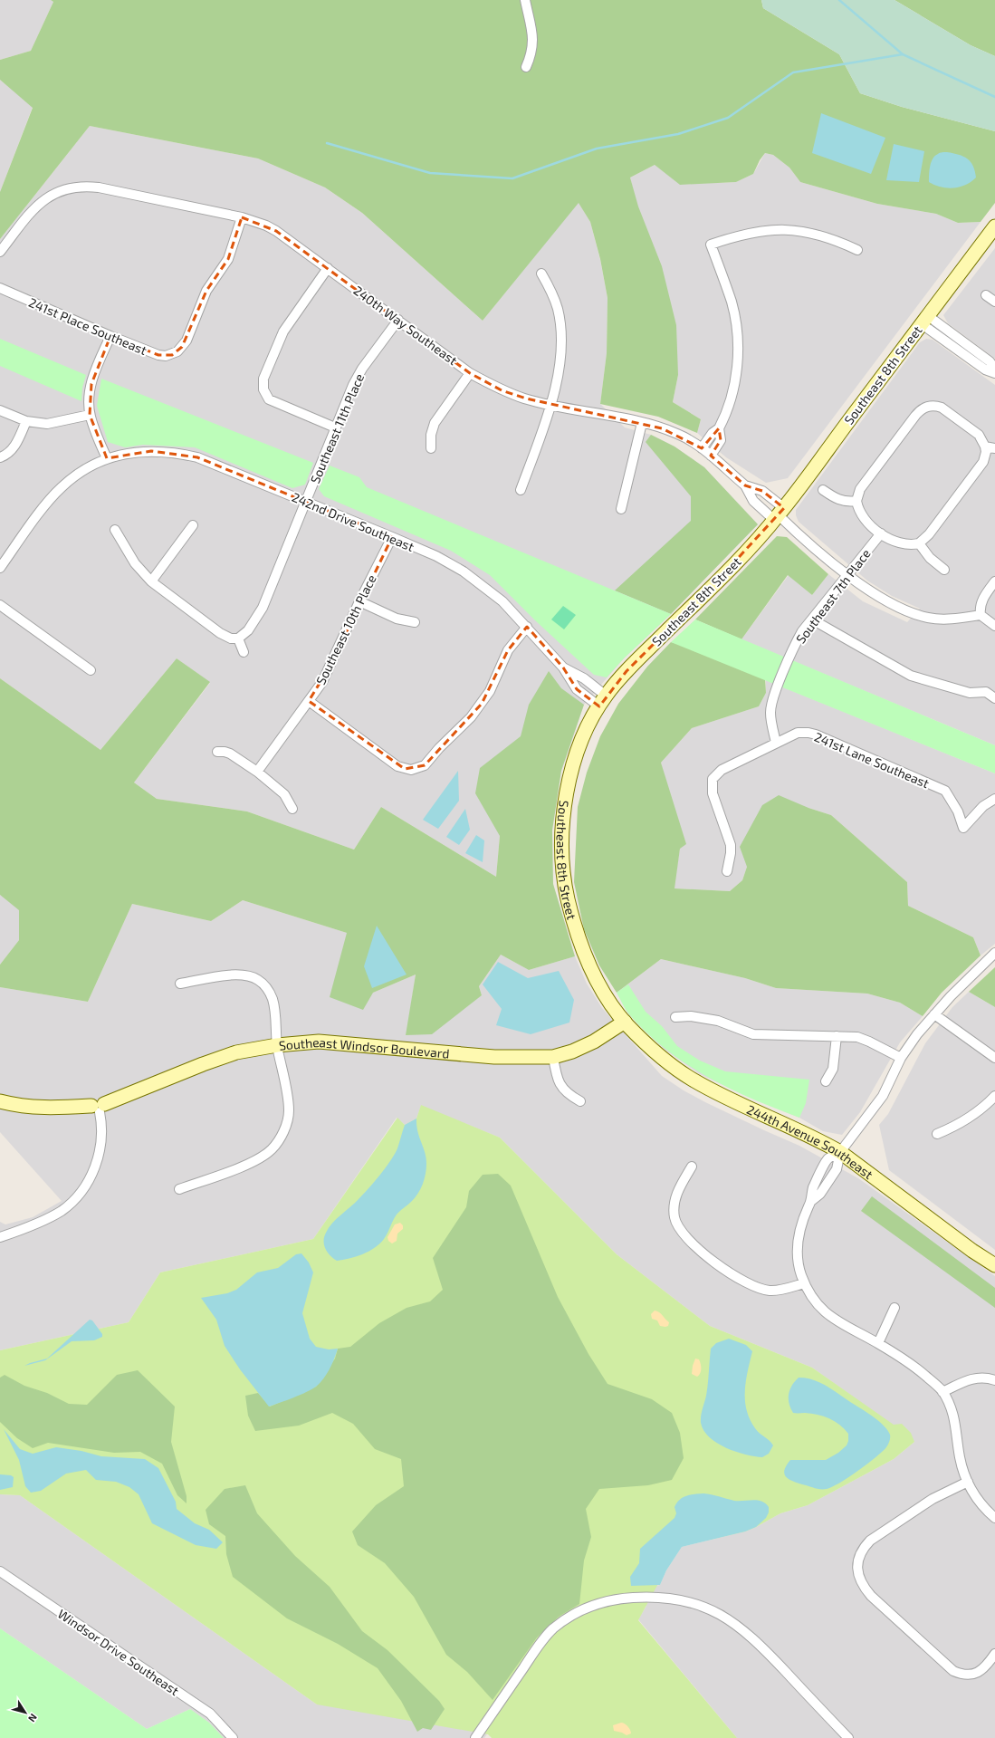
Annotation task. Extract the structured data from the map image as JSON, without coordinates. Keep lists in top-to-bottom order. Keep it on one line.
{"streets":{"street":["240th Way Southeast","241st Place Southeast","Southeast 8th Street","Southeast 11th Place","242nd Drive Southeast","Southeast 7th Place","Southeast 10th Place","241st Lane Southeast","Southeast Windsor Boulevard","244th Avenue Southeast","Windsor Drive Southeast"]},"crossings":[["240th Way Southeast","241st Place Southeast"],["240th Way Southeast","Southeast 8th Street"],["240th Way Southeast","Southeast 11th Place"],["240th Way Southeast","Southeast 7th Place"],["Southeast 8th Street","242nd Drive Southeast"],["Southeast 8th Street","Southeast Windsor Boulevard"],["Southeast 8th Street","244th Avenue Southeast"],["Southeast 11th Place","242nd Drive Southeast"],["242nd Drive Southeast","Southeast 10th Place"],["Southeast 7th Place","241st Lane Southeast"],["Southeast Windsor Boulevard","244th Avenue Southeast"]],"north":"bottom right"}
